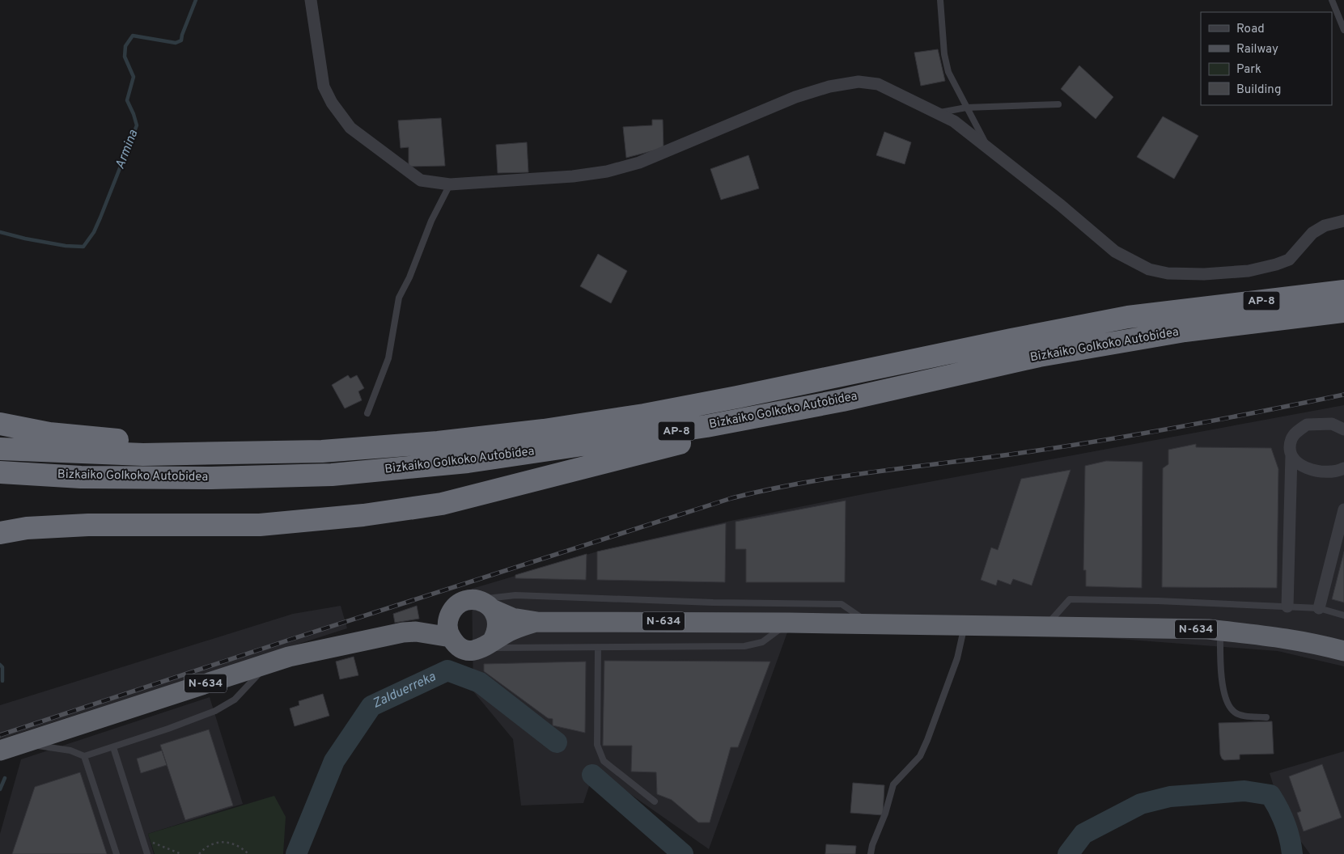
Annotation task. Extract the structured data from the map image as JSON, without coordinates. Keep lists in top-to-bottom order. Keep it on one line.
{"streets":{"highway":["AP-8","Bizkaiko Golkoko Autobidea","N-634"]},"water":["Armina","Zalduerreka"],"legend":["Road","Railway","Park","Building"]}
